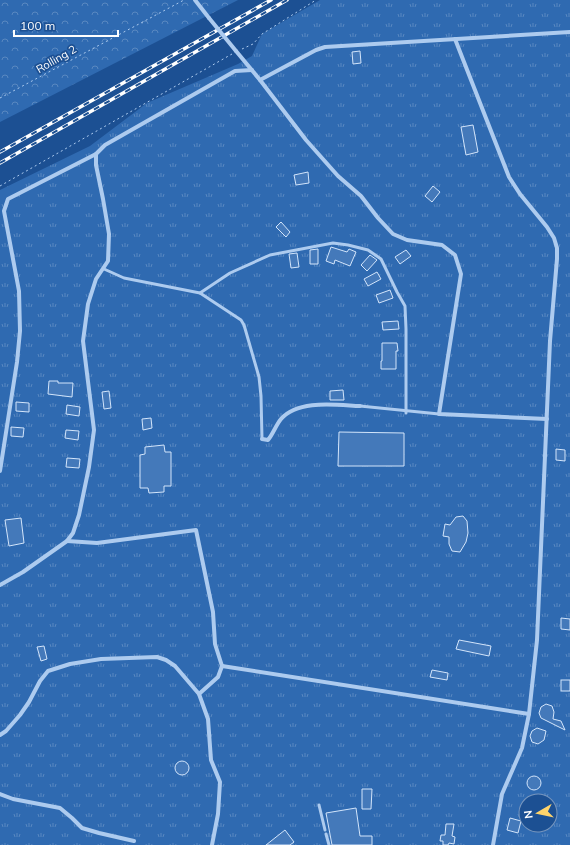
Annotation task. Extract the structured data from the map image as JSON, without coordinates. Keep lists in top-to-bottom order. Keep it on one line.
{"streets":{"path":["Rolling 2"]},"scale_bar":"100 m","north":"left"}
